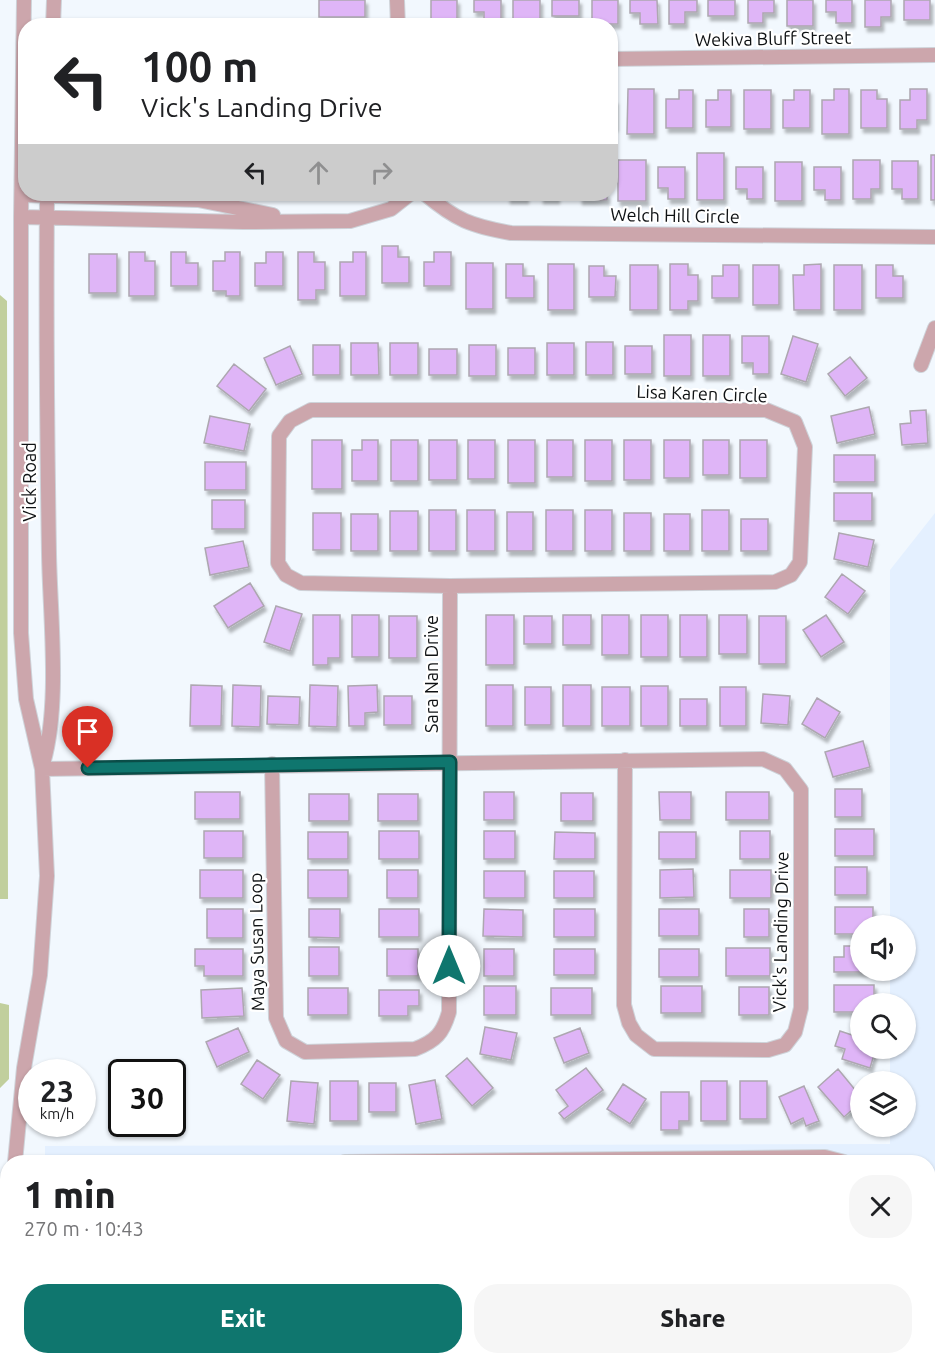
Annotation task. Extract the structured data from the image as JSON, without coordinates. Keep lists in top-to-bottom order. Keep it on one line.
{"streets":{"street":["Wekiva Bluff Street","Welch Hill Circle","Lisa Karen Circle","Vick Road","Sara Nan Drive","Vick's Landing Drive","Maya Susan Loop"]},"crossings":[["Lisa Karen Circle","Sara Nan Drive"],["Vick Road","Vick's Landing Drive"],["Sara Nan Drive","Vick's Landing Drive"],["Sara Nan Drive","Maya Susan Loop"],["Vick's Landing Drive","Maya Susan Loop"]],"page":{"turn":["100 m","Vick's Landing Drive"],"speed":"23 km/h","limit":"30","heading":["1 min","270 m · 10:43"],"buttons":["Exit","Share"]}}
